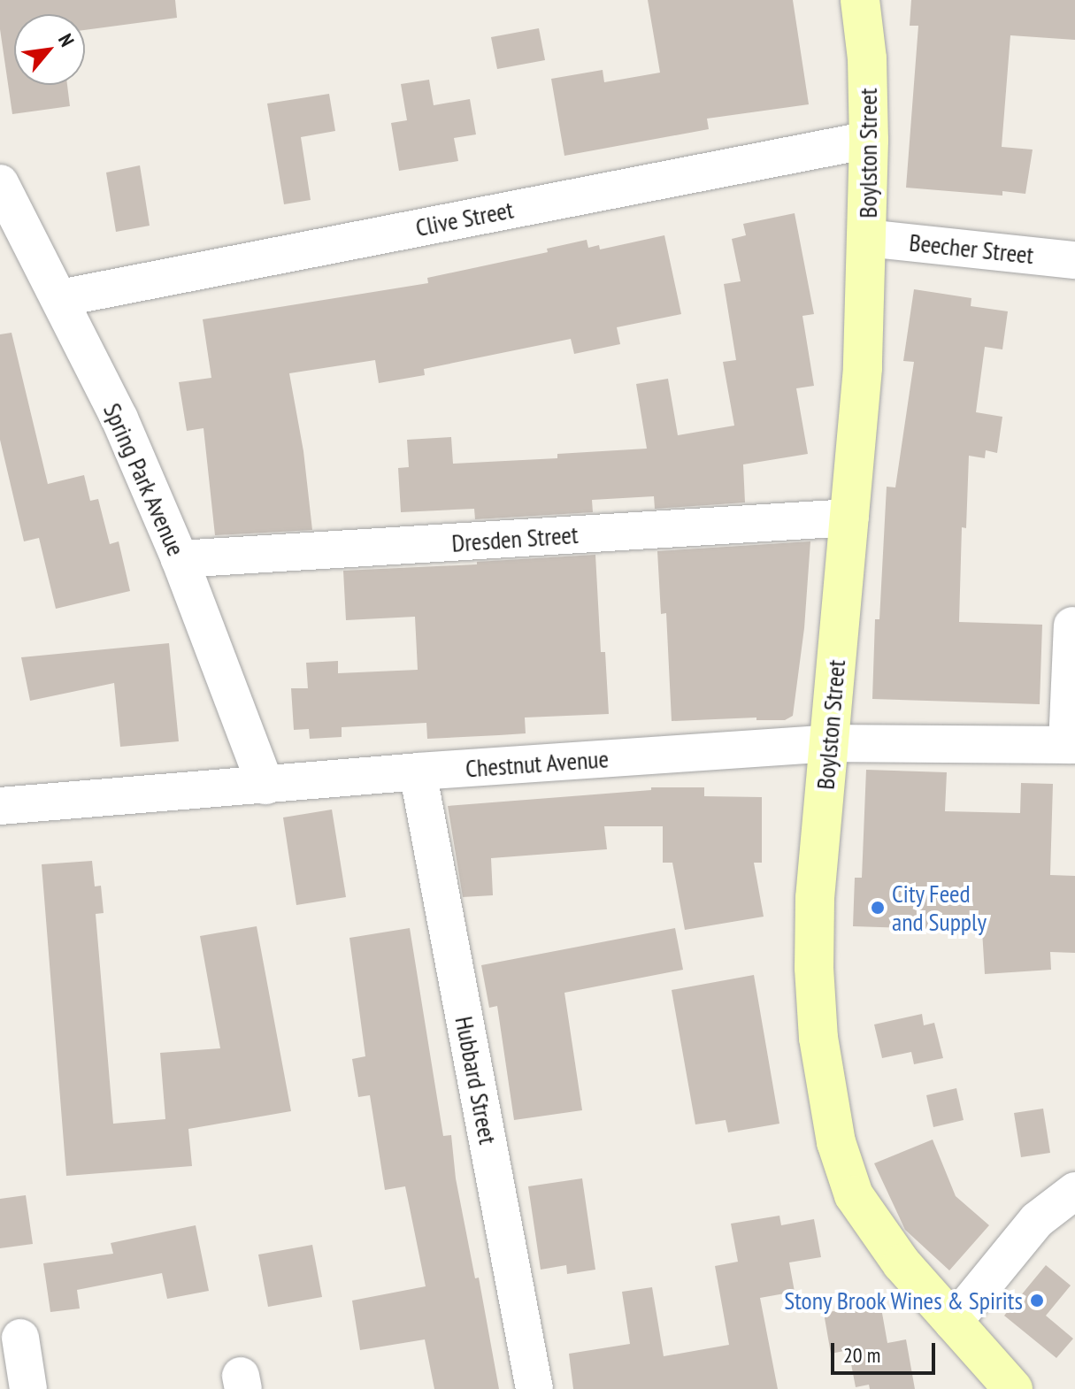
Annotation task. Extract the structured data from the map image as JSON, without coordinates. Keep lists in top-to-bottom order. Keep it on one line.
{"streets":{"street":["Boylston Street","Clive Street","Beecher Street","Spring Park Avenue","Dresden Street","Chestnut Avenue","Hubbard Street"]},"crossings":[["Boylston Street","Clive Street"],["Boylston Street","Beecher Street"],["Boylston Street","Dresden Street"],["Boylston Street","Chestnut Avenue"],["Clive Street","Spring Park Avenue"],["Spring Park Avenue","Dresden Street"],["Spring Park Avenue","Chestnut Avenue"],["Chestnut Avenue","Hubbard Street"]],"places":["City Feed and Supply","Stony Brook Wines & Spirits"],"scale_bar":"20 m","north":"top right"}
